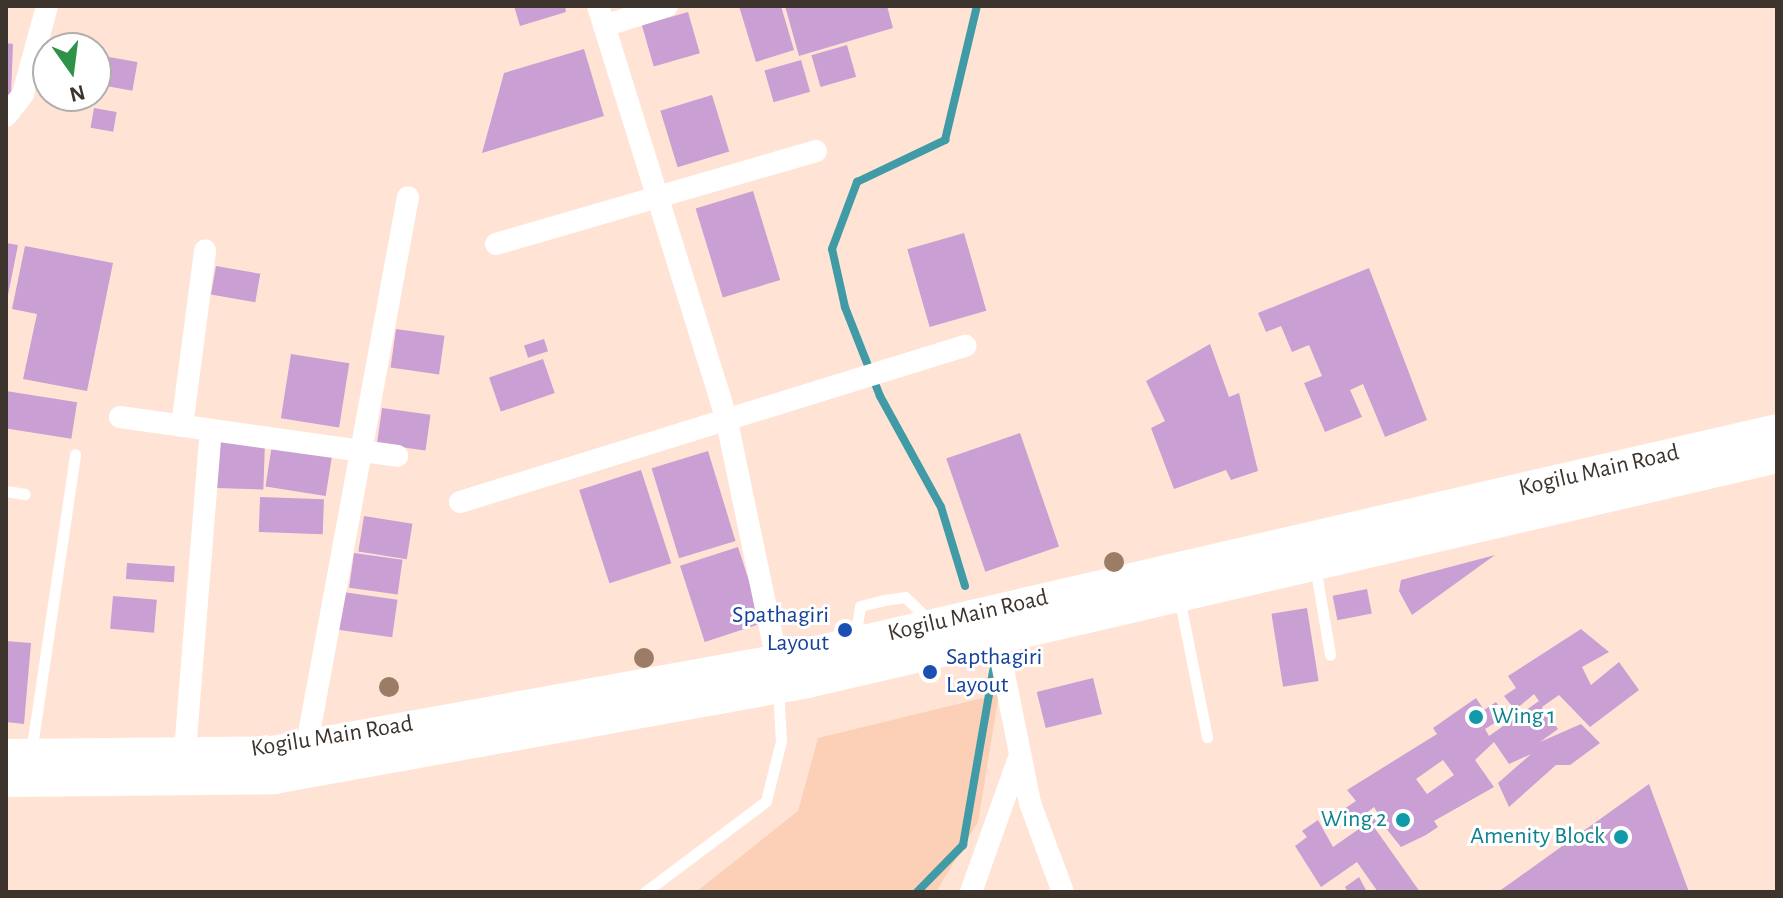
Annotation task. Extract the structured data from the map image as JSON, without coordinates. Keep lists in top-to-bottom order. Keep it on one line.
{"streets":{"main road":["Kogilu Main Road"]},"places":["Spathagiri Layout","Sapthagiri Layout","Wing 1","Wing 2","Amenity Block"],"north":"bottom"}
